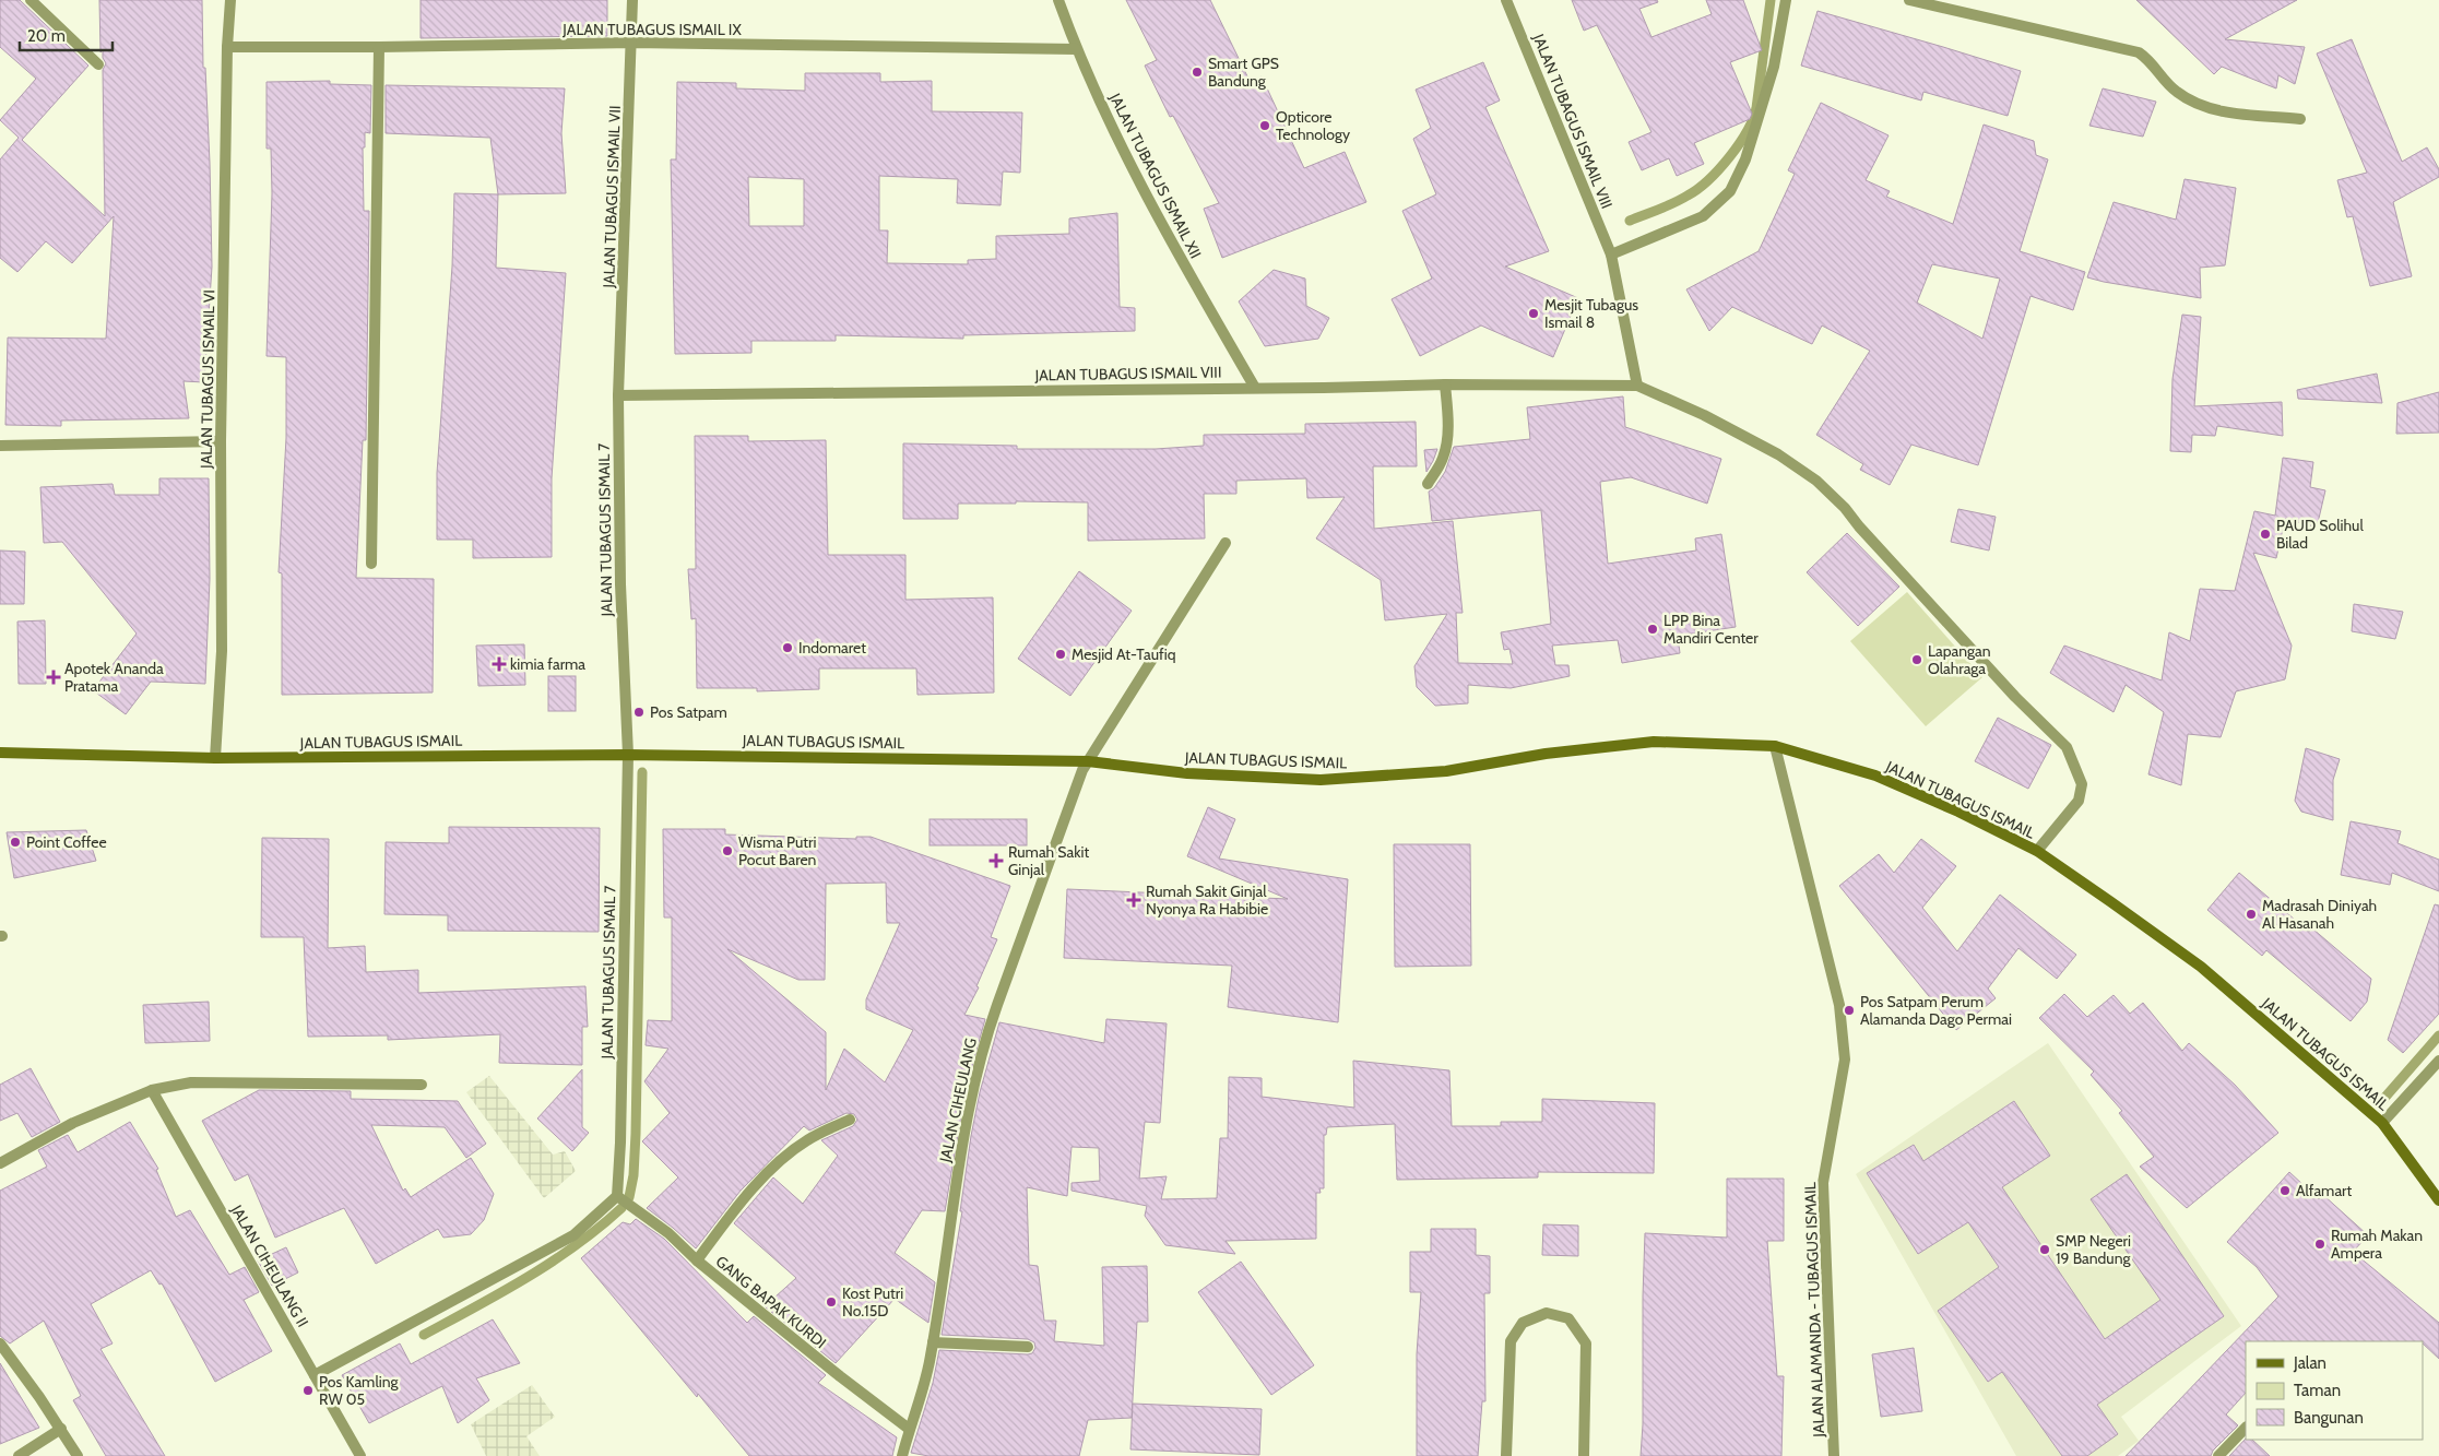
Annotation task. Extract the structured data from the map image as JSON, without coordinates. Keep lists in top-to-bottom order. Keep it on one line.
{"streets":{"main road":["JALAN TUBAGUS ISMAIL"],"street":["JALAN TUBAGUS ISMAIL IX","JALAN TUBAGUS ISMAIL VIII","JALAN TUBAGUS ISMAIL XII","JALAN TUBAGUS ISMAIL VII","JALAN TUBAGUS ISMAIL VI","JALAN TUBAGUS ISMAIL 7","JALAN CIHEULANG","JALAN CIHEULANG II","GANG BAPAK KURDI","JALAN ALAMANDA - TUBAGUS ISMAIL"]},"crossings":[["JALAN TUBAGUS ISMAIL IX","JALAN TUBAGUS ISMAIL XII"],["JALAN TUBAGUS ISMAIL IX","JALAN TUBAGUS ISMAIL VII"],["JALAN TUBAGUS ISMAIL IX","JALAN TUBAGUS ISMAIL VI"],["JALAN TUBAGUS ISMAIL VIII","JALAN TUBAGUS ISMAIL XII"],["JALAN TUBAGUS ISMAIL VIII","JALAN TUBAGUS ISMAIL VII"],["JALAN TUBAGUS ISMAIL VIII","JALAN TUBAGUS ISMAIL 7"],["JALAN TUBAGUS ISMAIL VIII","JALAN TUBAGUS ISMAIL"],["JALAN TUBAGUS ISMAIL VII","JALAN TUBAGUS ISMAIL 7"],["JALAN TUBAGUS ISMAIL VI","JALAN TUBAGUS ISMAIL"],["JALAN TUBAGUS ISMAIL 7","JALAN TUBAGUS ISMAIL"],["JALAN TUBAGUS ISMAIL 7","GANG BAPAK KURDI"],["JALAN TUBAGUS ISMAIL","JALAN CIHEULANG"],["JALAN TUBAGUS ISMAIL","JALAN ALAMANDA - TUBAGUS ISMAIL"],["JALAN CIHEULANG","GANG BAPAK KURDI"]],"places":{"other":["Smart GPS Bandung","Opticore Technology","Mesjit Tubagus Ismail 8","PAUD Solihul Bilad","LPP Bina Mandiri Center","Indomaret","Mesjid At-Taufiq","Lapangan Olahraga","Pos Satpam","Point Coffee","Wisma Putri Pocut Baren","Madrasah Diniyah Al Hasanah","Pos Satpam Perum Alamanda Dago Permai","Alfamart","Rumah Makan Ampera","SMP Negeri 19 Bandung","Kost Putri No.15D","Pos Kamling RW 05"],"health":["kimia farma","Apotek Ananda Pratama","Rumah Sakit Ginjal","Rumah Sakit Ginjal Nyonya Ra Habibie"]},"legend":["Jalan","Taman","Bangunan"],"scale_bar":"20 m"}
